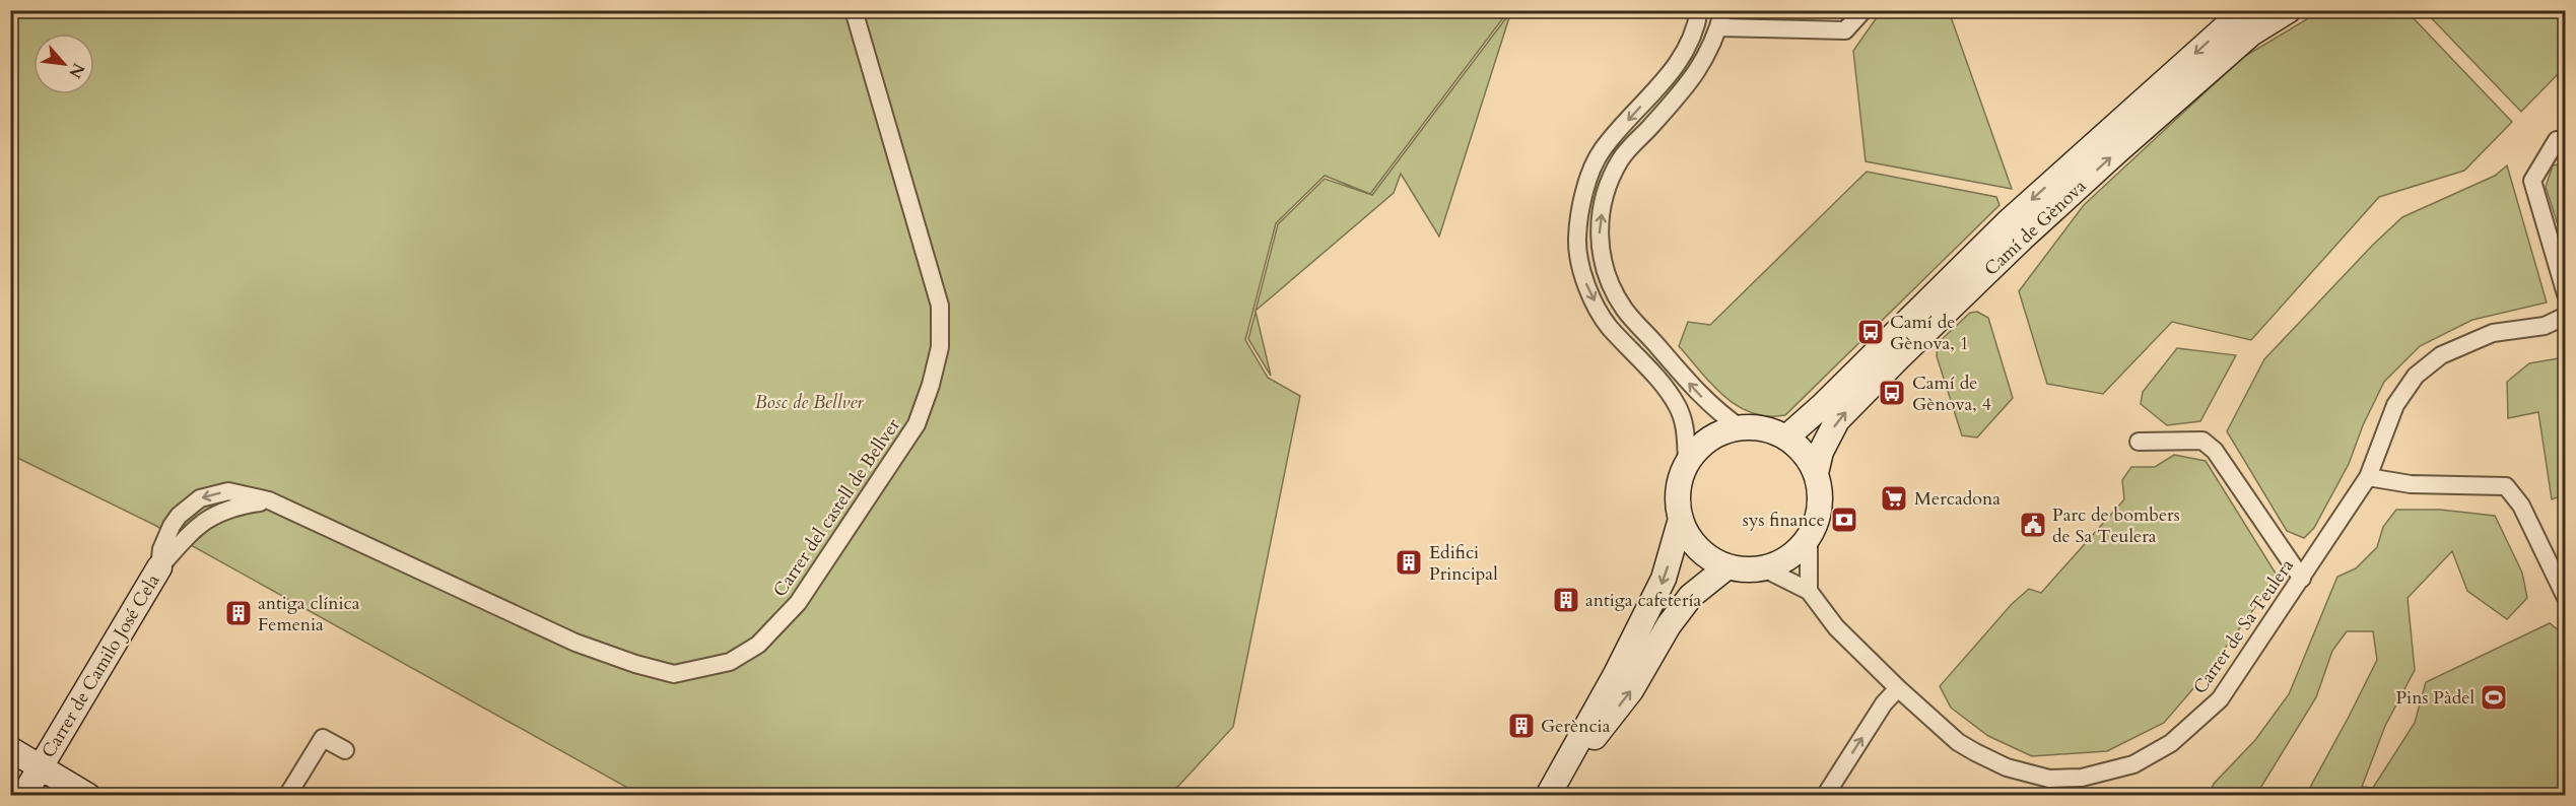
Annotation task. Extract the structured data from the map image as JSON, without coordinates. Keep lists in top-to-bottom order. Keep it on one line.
{"streets":{"street":["Camí de Gènova","Carrer del castell de Bellver","Carrer de Sa Teulera","Carrer de Camilo José Cela"]},"crossings":[["Camí de Gènova","Carrer de Sa Teulera"],["Carrer del castell de Bellver","Carrer de Camilo José Cela"]],"parks":["Bosc de Bellver"],"places":{"bus stop":["Camí de Gènova, 1","Camí de Gènova, 4"],"supermarket":["Mercadona"],"bank":["sys finance"],"public building":["Parc de bombers de Sa Teulera"],"building":["Edifici Principal","antiga cafetería","antiga clínica Femenia","Gerència"],"sports":["Pins Pàdel"]},"north":"bottom right"}
